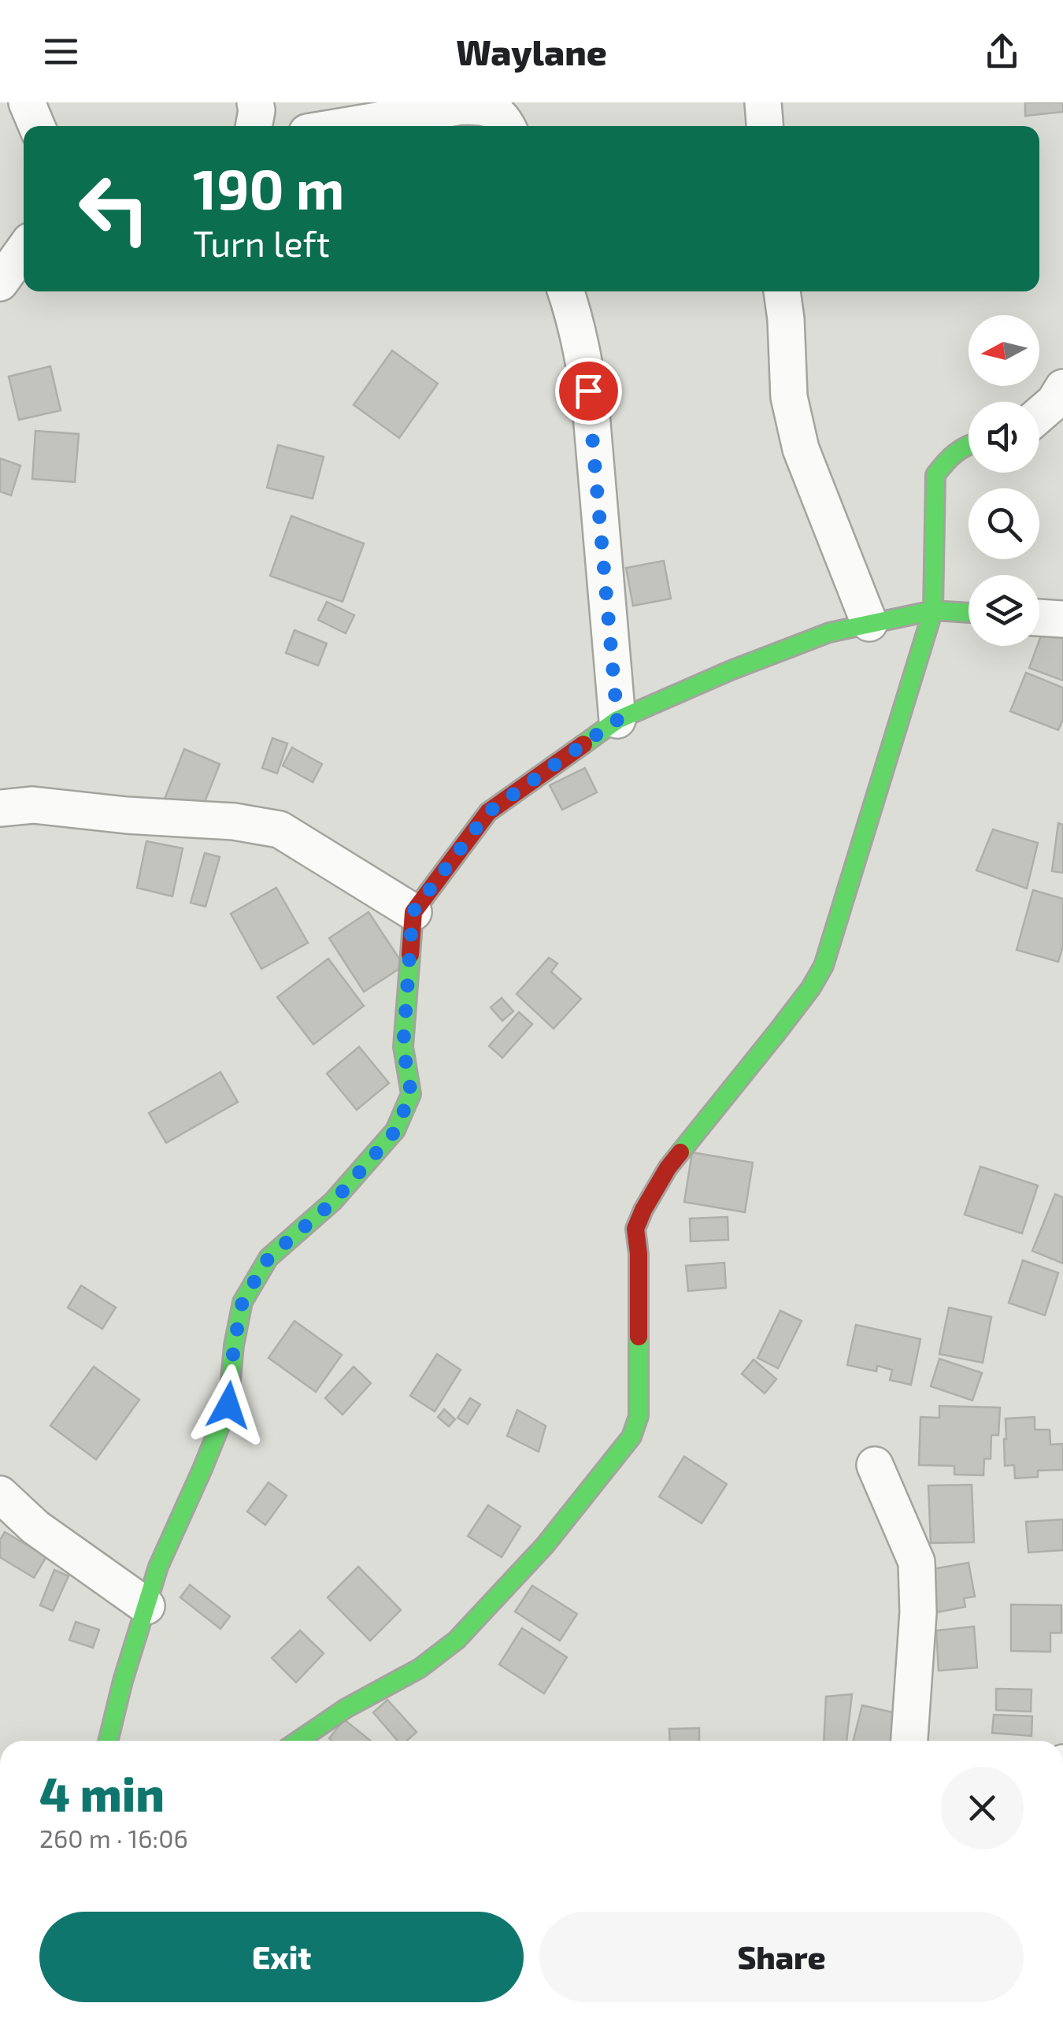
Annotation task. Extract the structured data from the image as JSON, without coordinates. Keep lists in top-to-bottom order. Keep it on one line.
{"north":"left","page":{"header":"Waylane","turn":["190 m","Turn left"],"heading":["4 min","260 m · 16:06"],"buttons":["Exit","Share"]}}
